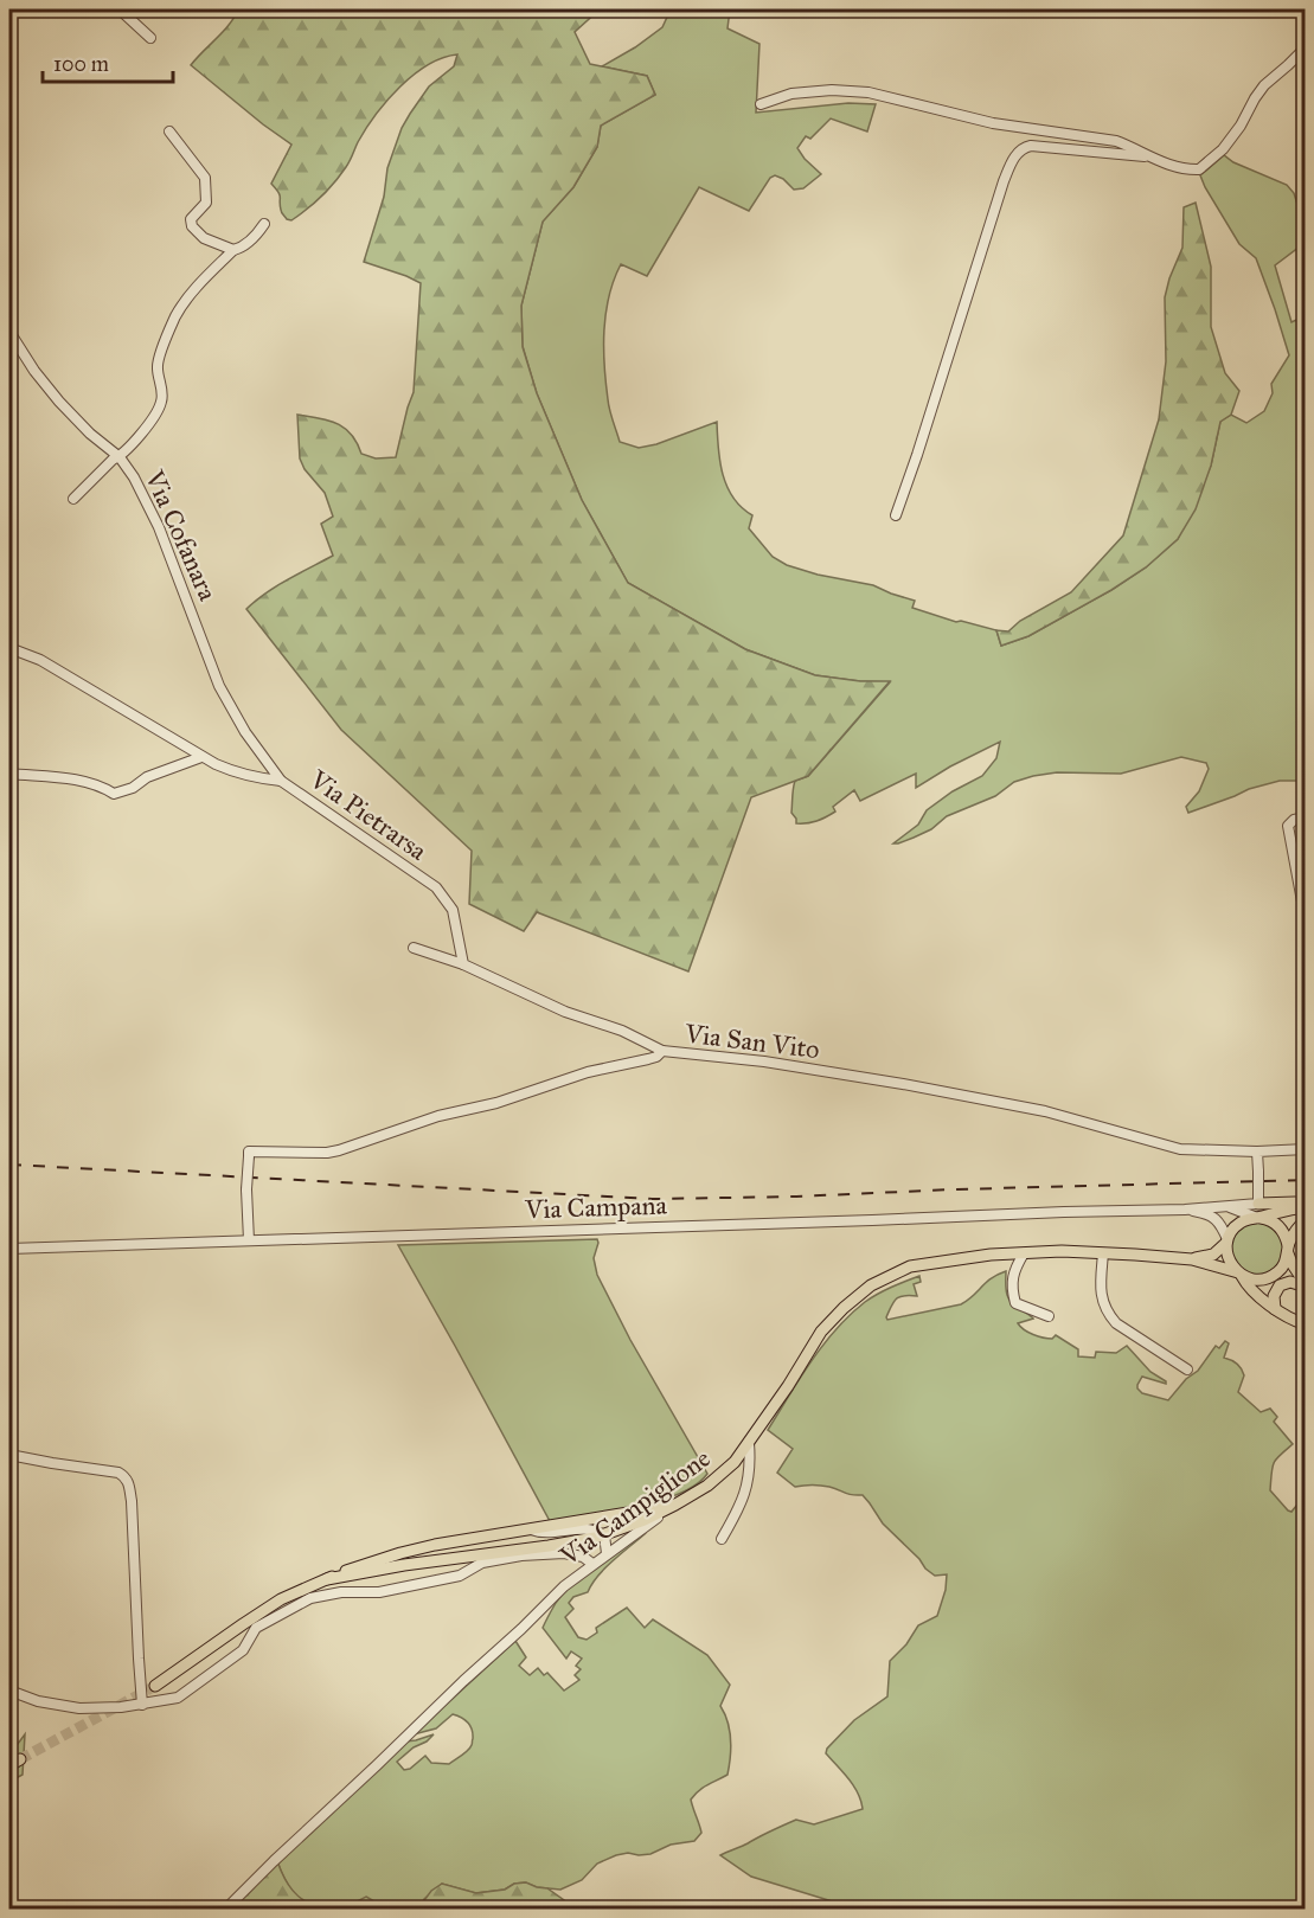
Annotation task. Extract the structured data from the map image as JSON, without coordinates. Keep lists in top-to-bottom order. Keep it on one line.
{"streets":{"main road":["Via Campiglione"],"street":["Via Cofanara","Via Pietrarsa","Via San Vito","Via Campana"]},"crossings":[["Via Cofanara","Via Pietrarsa"],["Via San Vito","Via Campana"],["Via Campana","Via Campiglione"]],"scale_bar":"100 m"}
